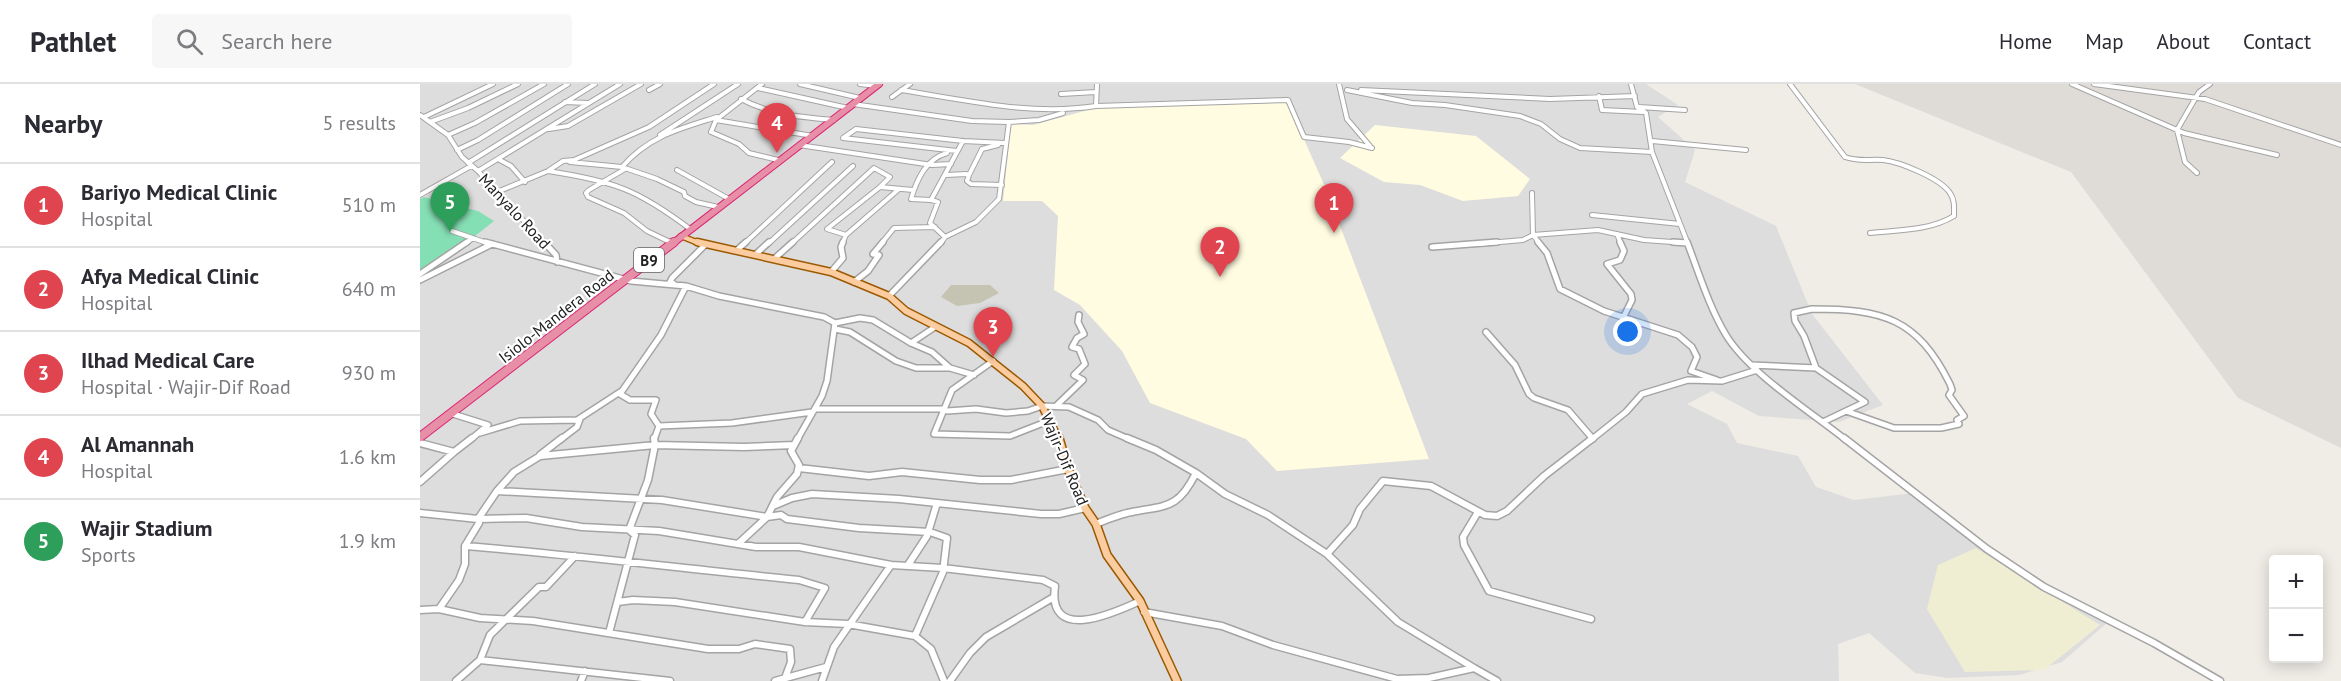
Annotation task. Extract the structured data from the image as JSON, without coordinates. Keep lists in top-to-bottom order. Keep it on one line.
{"streets":{"highway":["B9","Isiolo-Mandera Road"],"main road":["Wajir-Dif Road"],"street":["Manyalo Road"]},"crossings":[["Manyalo Road","Isiolo-Mandera Road"],["Isiolo-Mandera Road","Wajir-Dif Road"]],"page":{"header":"Pathlet","search":"Search here","nav":["Home","Map","About","Contact"],"heading":["Nearby","5 results"],"pins":["4","5","1","2","3"],"list":[{"mark":"1","name":"Bariyo Medical Clinic","note":"Hospital","value":"510 m"},{"mark":"2","name":"Afya Medical Clinic","note":"Hospital","value":"640 m"},{"mark":"3","name":"Ilhad Medical Care","note":"Hospital · Wajir-Dif Road","value":"930 m"},{"mark":"4","name":"Al Amannah","note":"Hospital","value":"1.6 km"},{"mark":"5","name":"Wajir Stadium","note":"Sports","value":"1.9 km"}],"map_buttons":["+","−"]}}
